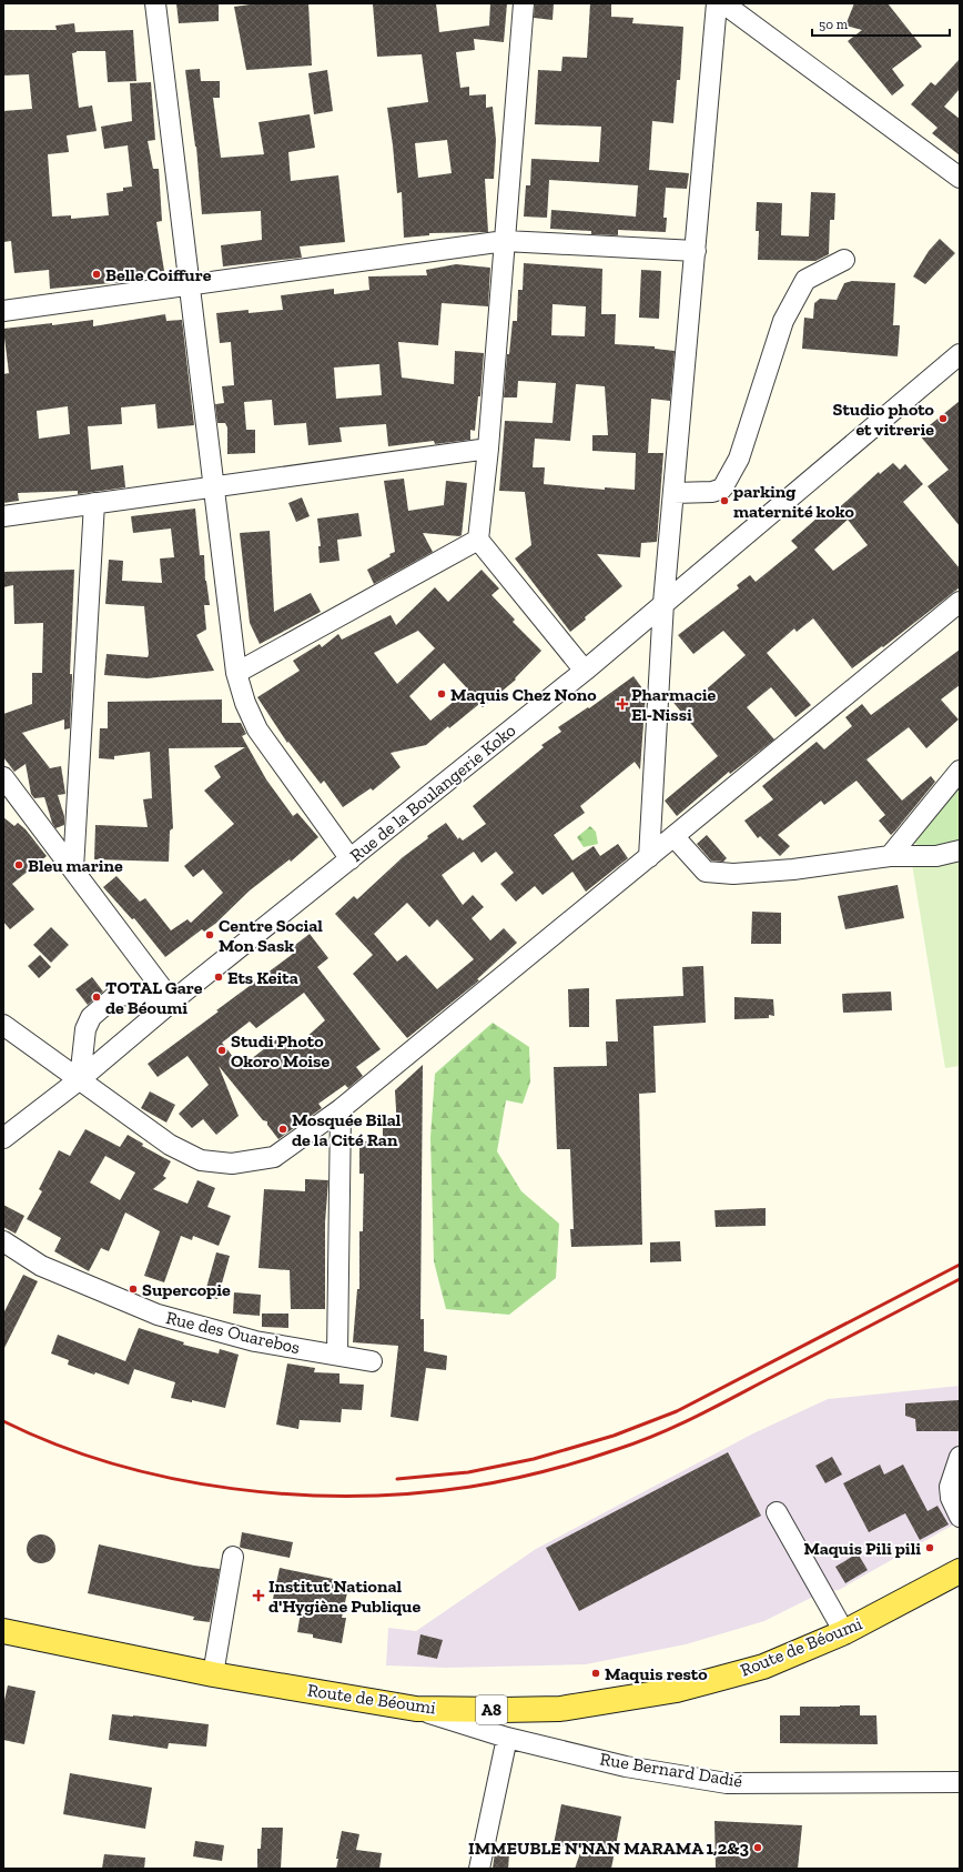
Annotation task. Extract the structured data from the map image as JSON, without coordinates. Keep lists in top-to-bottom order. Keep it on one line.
{"streets":{"main road":["Route de Béoumi","A8"],"street":["Rue de la Boulangerie Koko","Rue des Ouarebos","Rue Bernard Dadié"]},"crossings":[["Route de Béoumi","Rue Bernard Dadié"]],"places":{"other":["Belle Coiffure","Studio photo et vitrerie","parking maternité koko","Maquis Chez Nono","Bleu marine","Centre Social Mon Sask","Ets Keita","TOTAL Gare de Béoumi","Studi Photo Okoro Moise","Mosquée Bilal de la Cité Ran","Supercopie","Maquis Pili pili","Maquis resto","IMMEUBLE N'NAN MARAMA 1,2&3"],"health":["Pharmacie El-Nissi","Institut National d'Hygiène Publique"]},"scale_bar":"50 m"}
